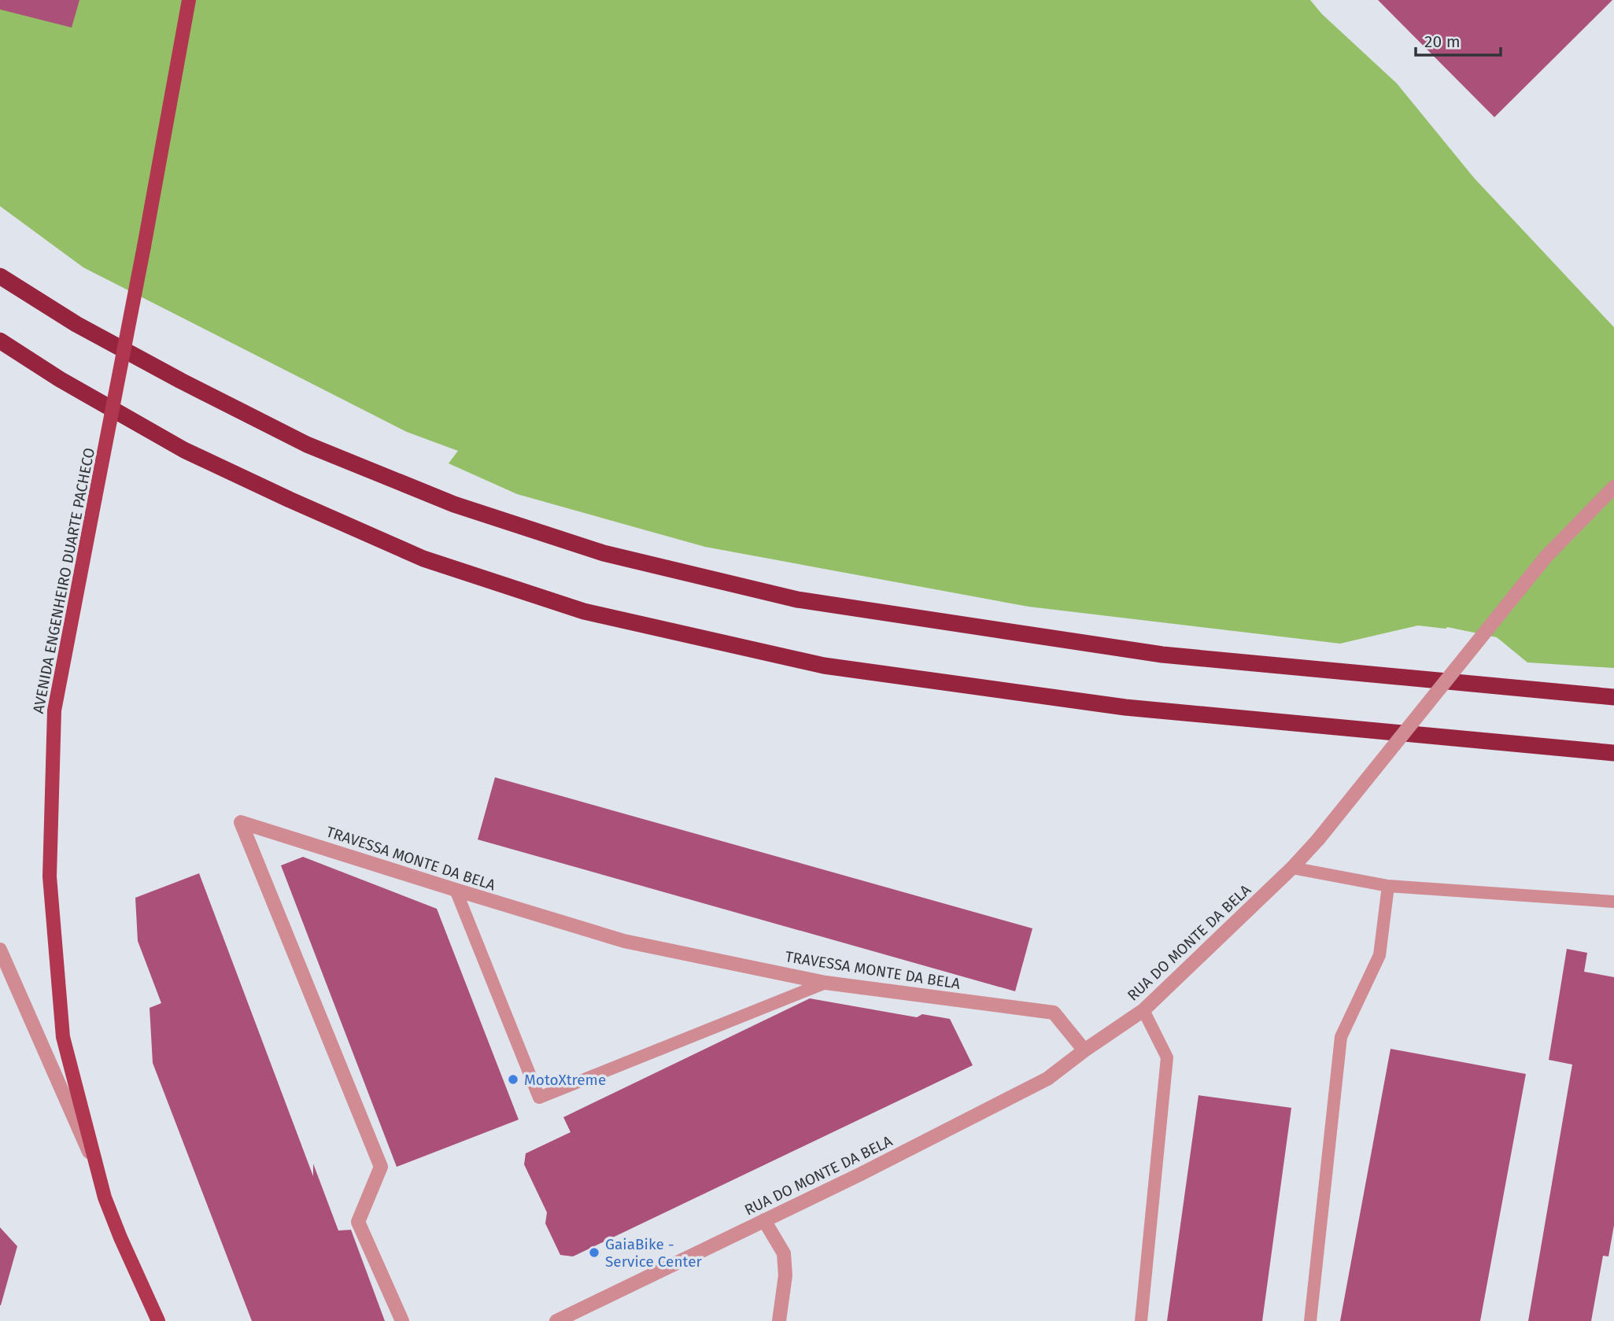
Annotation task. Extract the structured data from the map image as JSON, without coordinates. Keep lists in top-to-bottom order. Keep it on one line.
{"streets":{"main road":["AVENIDA ENGENHEIRO DUARTE PACHECO"],"street":["TRAVESSA MONTE DA BELA","RUA DO MONTE DA BELA"]},"crossings":[["TRAVESSA MONTE DA BELA","RUA DO MONTE DA BELA"]],"places":["MotoXtreme","GaiaBike - Service Center"],"scale_bar":"20 m"}
